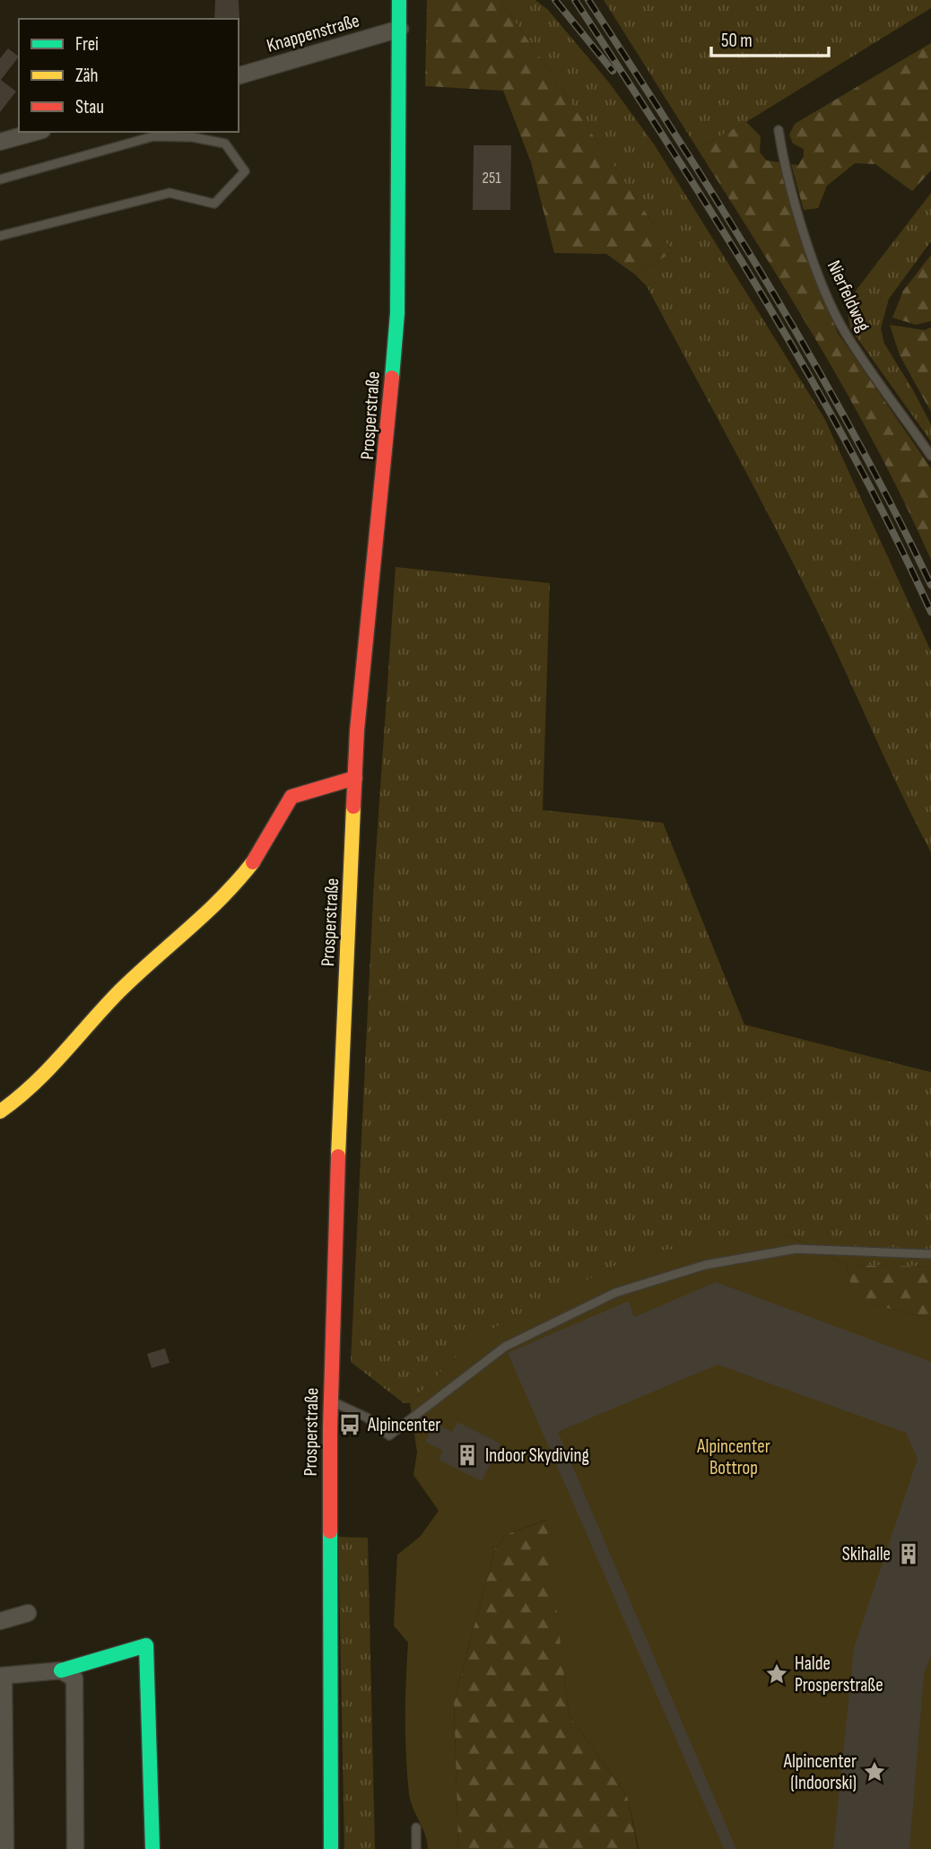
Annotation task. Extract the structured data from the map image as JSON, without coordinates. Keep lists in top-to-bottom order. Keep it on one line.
{"streets":{"main road":["Prosperstraße"],"street":["Knappenstraße"],"lane":["Nierfeldweg"]},"crossings":[["Knappenstraße","Prosperstraße"]],"parks":["Alpincenter Bottrop"],"places":{"bus stop":["Alpincenter"],"building":["Indoor Skydiving","Skihalle"],"place":["Halde Prosperstraße","Alpincenter (Indoorski)"]},"house_numbers":["251"],"legend":["Frei","Zäh","Stau"],"scale_bar":"50 m"}
